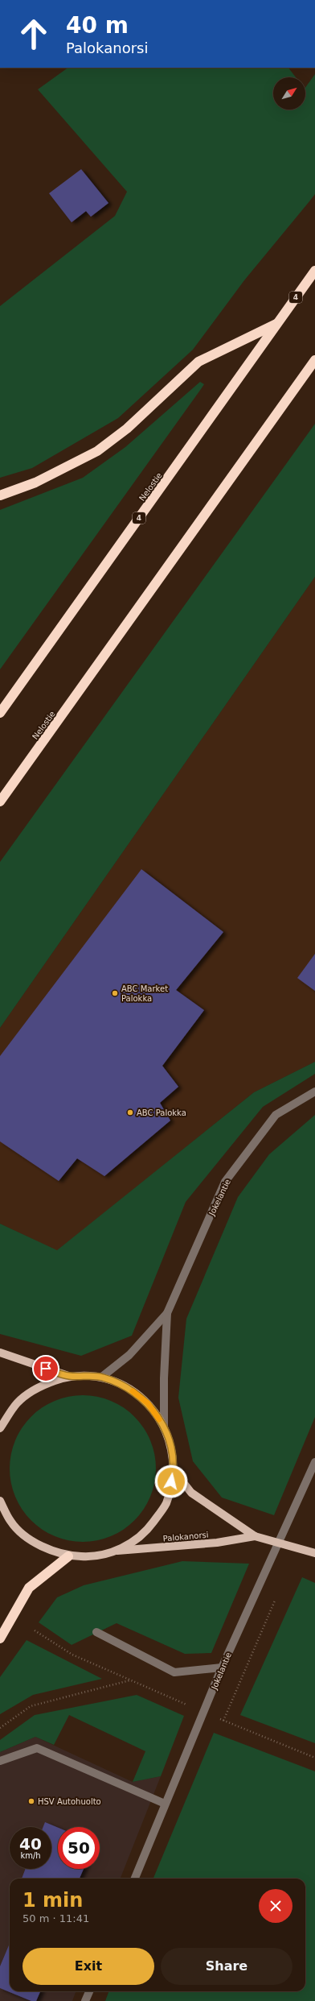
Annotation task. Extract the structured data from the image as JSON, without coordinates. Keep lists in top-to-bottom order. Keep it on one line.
{"streets":{"highway":["4","Nelostie"],"main road":["Palokanorsi"],"street":["Jokelantie"]},"places":["ABC Market Palokka","ABC Palokka","HSV Autohuolto"],"north":"top right","page":{"turn":["40 m","Palokanorsi"],"speed":"40 km/h","limit":"50","heading":["1 min","50 m · 11:41"],"buttons":["Exit","Share"]}}
